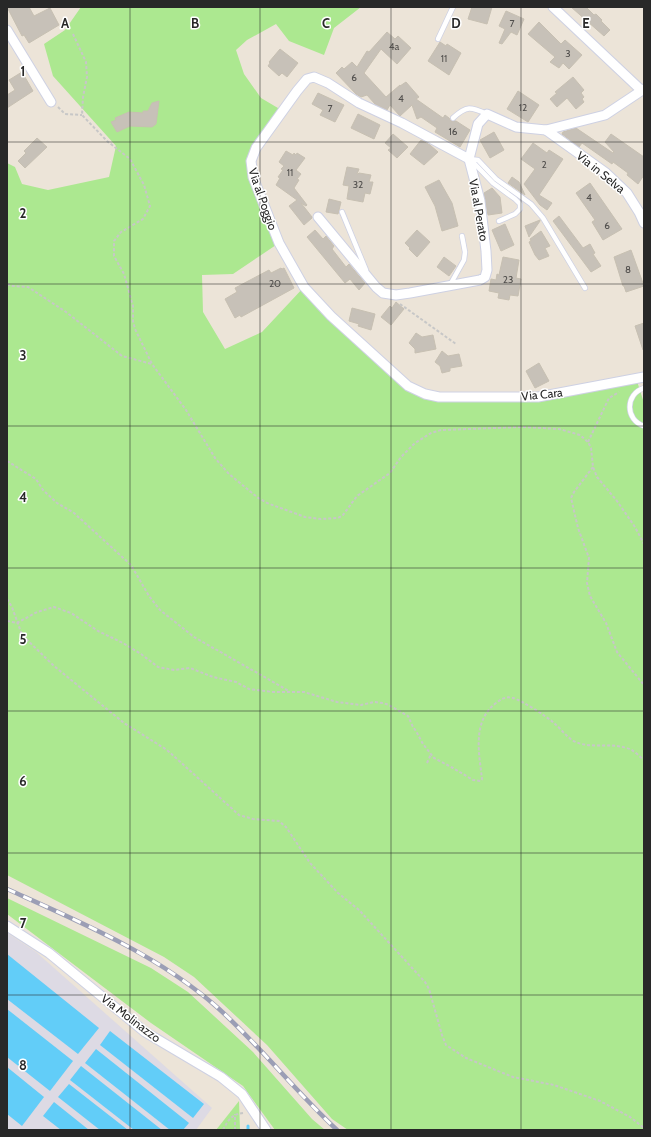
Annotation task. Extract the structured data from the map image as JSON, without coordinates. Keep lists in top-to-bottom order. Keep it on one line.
{"streets":{"street":["Via in Selva","Via al Poggio","Via al Perato","Via Cara","Via Molinazzo"]},"crossings":[["Via al Poggio","Via al Perato"],["Via al Poggio","Via Cara"]],"house_numbers":["7","4a","3","11","6","4","12","7","16","2","11","32","4","6","8","23","20"],"grid":{"columns":["A","B","C","D","E"],"rows":["1","2","3","4","5","6","7","8"]}}
